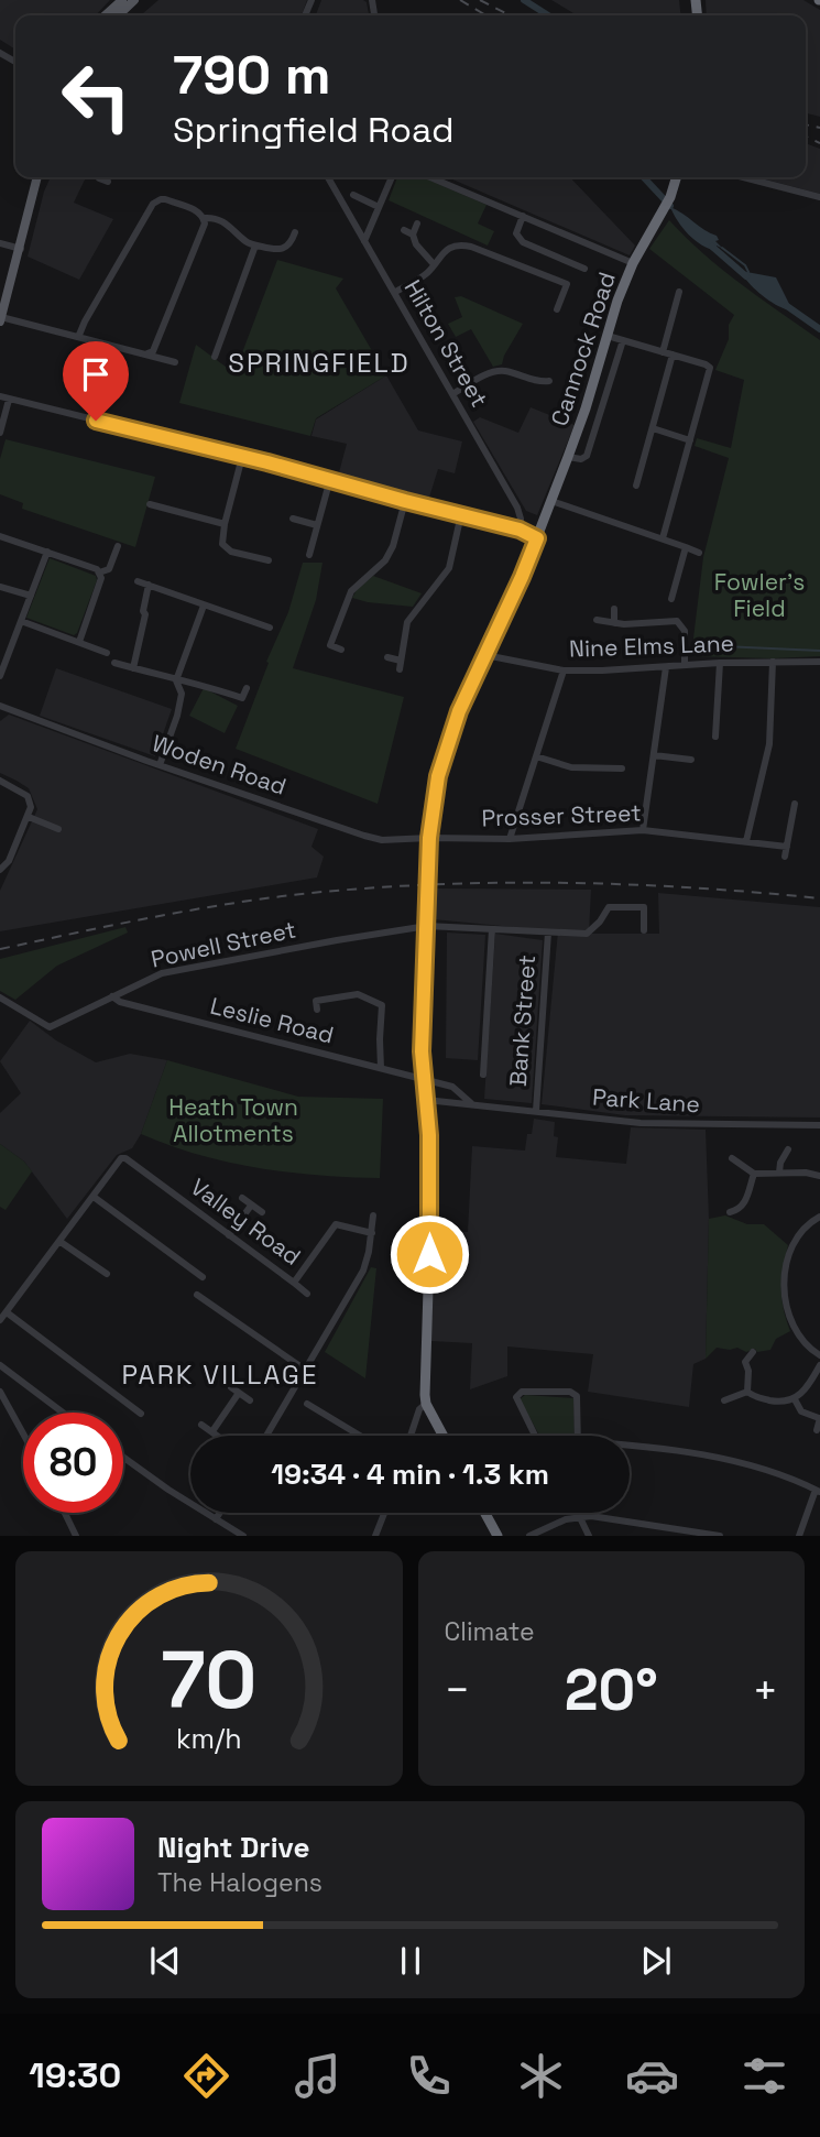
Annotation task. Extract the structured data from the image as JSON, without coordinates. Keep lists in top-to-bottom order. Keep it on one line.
{"streets":{"highway":["Cannock Road"],"street":["Hilton Street","Nine Elms Lane","Woden Road","Prosser Street","Powell Street","Leslie Road","Bank Street","Park Lane","Valley Road"]},"crossings":[["Cannock Road","Nine Elms Lane"],["Cannock Road","Woden Road"],["Cannock Road","Prosser Street"],["Cannock Road","Powell Street"],["Cannock Road","Leslie Road"],["Cannock Road","Park Lane"],["Woden Road","Prosser Street"],["Powell Street","Leslie Road"],["Powell Street","Bank Street"],["Leslie Road","Park Lane"],["Bank Street","Park Lane"]],"districts":["SPRINGFIELD","PARK VILLAGE"],"parks":["Fowler's Field","Heath Town Allotments"],"page":{"turn":["790 m","Springfield Road"],"limit":"80","trip":"19:34 · 4 min · 1.3 km","tile":"Climate","heat":["−","20°","+"],"song":["Night Drive","The Halogens"],"tabs":"19:30","gauge":["70","km/h"]}}
